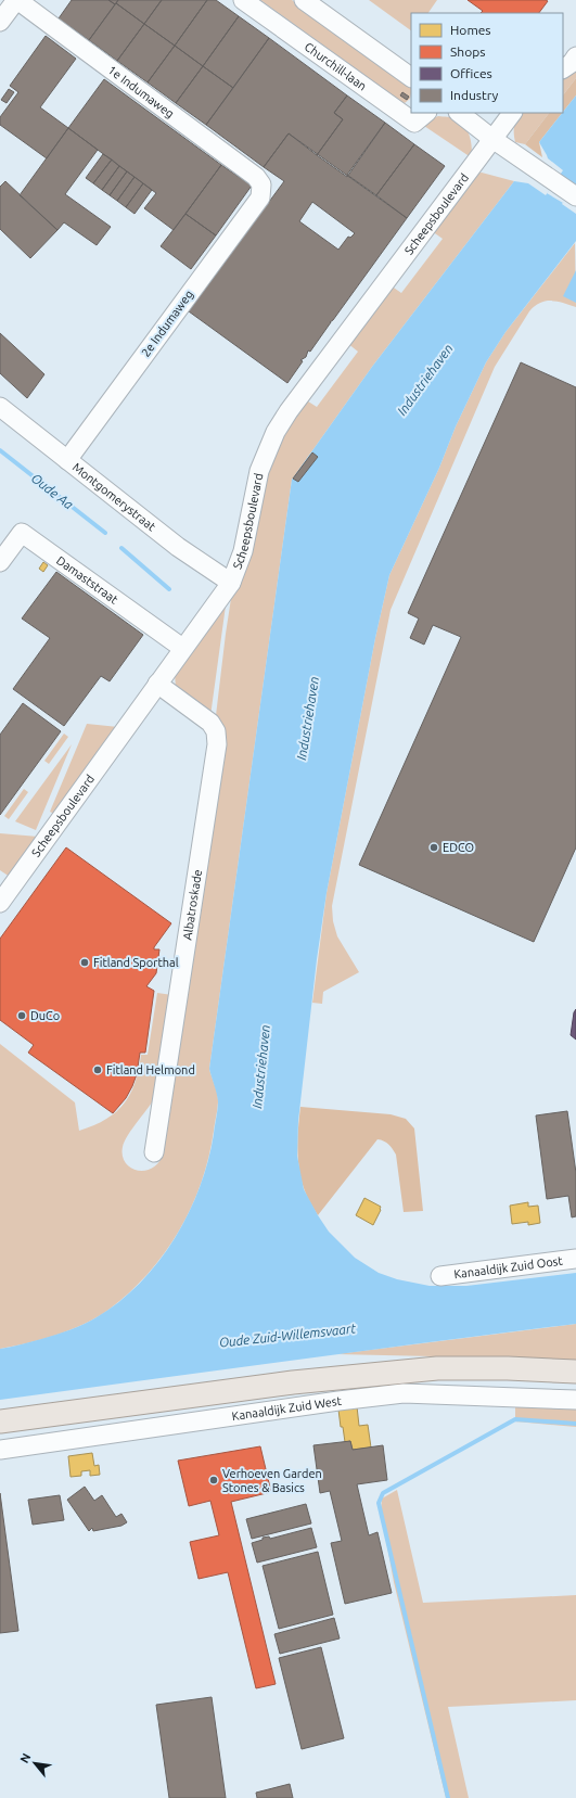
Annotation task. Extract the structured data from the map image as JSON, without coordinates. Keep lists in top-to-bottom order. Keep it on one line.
{"streets":{"main road":["Kanaaldijk Zuid West"],"street":["Churchill-laan","1e Indumaweg","Scheepsboulevard","2e Indumaweg","Montgomerystraat","Damaststraat","Albatroskade","Kanaaldijk Zuid Oost"]},"crossings":[["1e Indumaweg","2e Indumaweg"],["Scheepsboulevard","Montgomerystraat"],["Scheepsboulevard","Damaststraat"],["Scheepsboulevard","Albatroskade"],["2e Indumaweg","Montgomerystraat"]],"water":["Industriehaven","Oude Aa","Oude Zuid-Willemsvaart"],"places":["EDCO","Fitland Sporthal","DuCo","Fitland Helmond","Verhoeven Garden Stones & Basics"],"legend":["Homes","Shops","Offices","Industry"],"north":"top left"}
